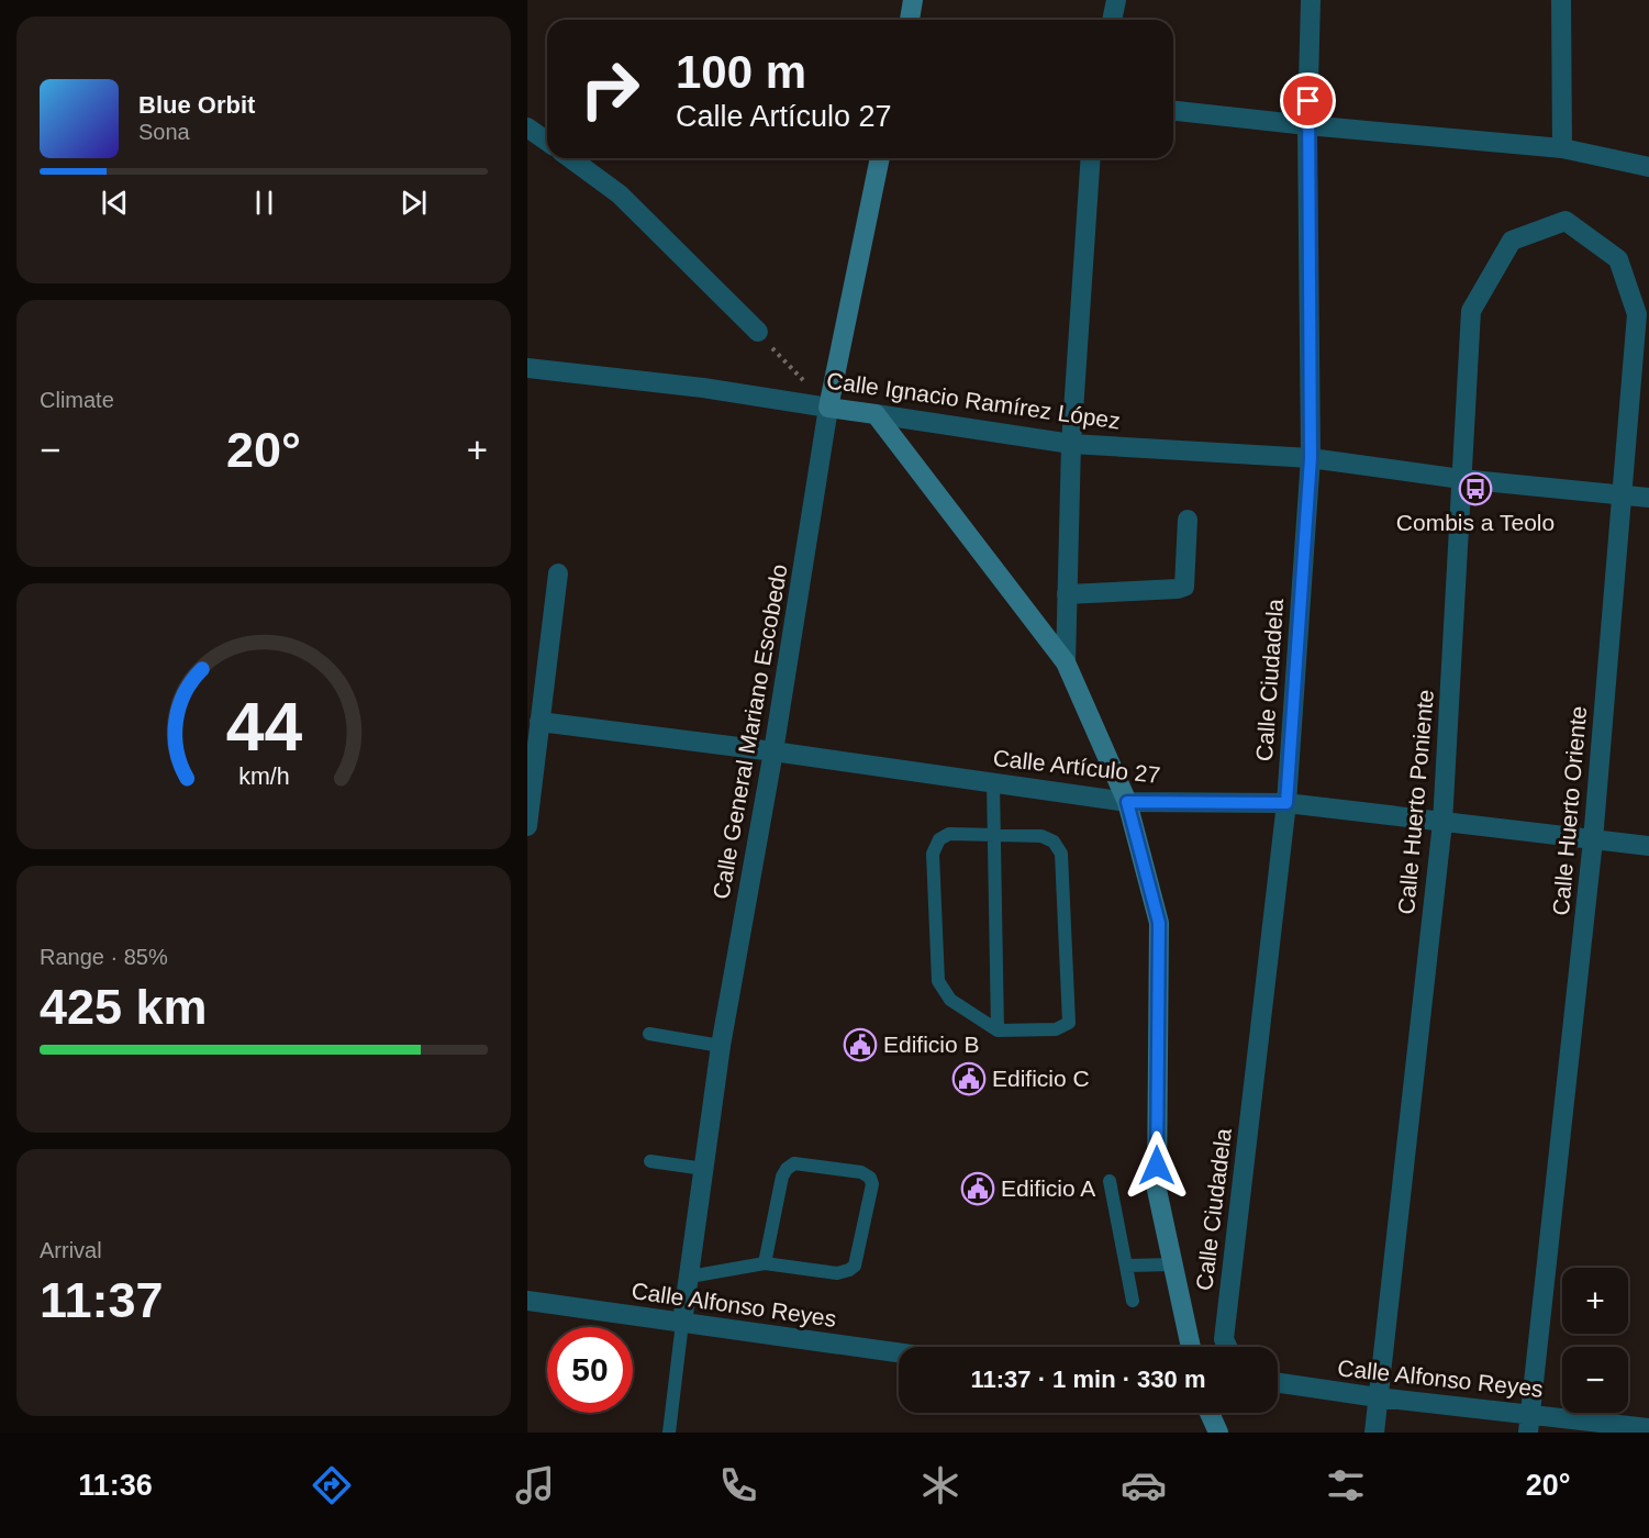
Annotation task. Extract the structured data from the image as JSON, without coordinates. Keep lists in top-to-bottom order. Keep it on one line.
{"streets":{"main road":["Calle Ignacio Ramírez López","Calle General Mariano Escobedo"],"street":["Calle Ciudadela","Calle Artículo 27","Calle Huerto Poniente","Calle Huerto Oriente","Calle Alfonso Reyes"]},"crossings":[["Calle Ignacio Ramírez López","Calle Ciudadela"],["Calle Ignacio Ramírez López","Calle General Mariano Escobedo"],["Calle Ignacio Ramírez López","Calle Huerto Poniente"],["Calle Ignacio Ramírez López","Calle Huerto Oriente"],["Calle Ciudadela","Calle Artículo 27"],["Calle General Mariano Escobedo","Calle Artículo 27"],["Calle General Mariano Escobedo","Calle Alfonso Reyes"],["Calle Artículo 27","Calle Huerto Poniente"],["Calle Artículo 27","Calle Huerto Oriente"],["Calle Huerto Poniente","Calle Huerto Oriente"],["Calle Huerto Poniente","Calle Alfonso Reyes"],["Calle Huerto Oriente","Calle Alfonso Reyes"]],"places":{"bus stop":["Combis a Teolo"],"public building":["Edificio B","Edificio C","Edificio A"]},"page":{"turn":["100 m","Calle Artículo 27"],"song":["Blue Orbit","Sona"],"tile":["Climate",["Range · 85%","425 km"],["Arrival","11:37"]],"heat":["−","20°","+"],"map_buttons":["+","−"],"limit":"50","trip":"11:37 · 1 min · 330 m","tabs":["11:36","20°"],"gauge":["44","km/h"]}}
